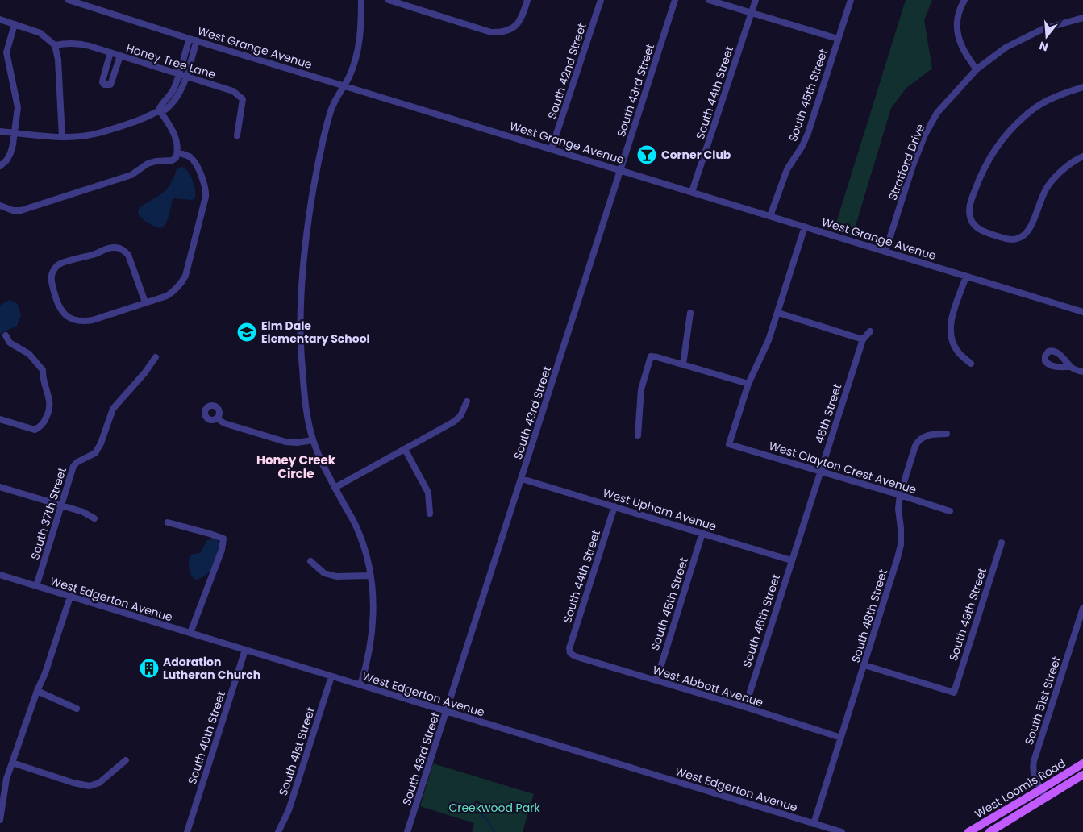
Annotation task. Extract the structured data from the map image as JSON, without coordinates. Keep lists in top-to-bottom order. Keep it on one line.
{"streets":{"main road":["West Loomis Road"],"street":["West Grange Avenue","Honey Tree Lane","South 42nd Street","South 43rd Street","South 44th Street","South 45th Street","Stratford Drive","46th Street","West Clayton Crest Avenue","West Upham Avenue","South 37th Street","West Edgerton Avenue","South 49th Street","South 48th Street","South 46th Street","West Abbott Avenue","South 51st Street","South 40th Street","South 41st Street"]},"crossings":[["West Grange Avenue","South 42nd Street"],["West Grange Avenue","South 43rd Street"],["West Grange Avenue","South 44th Street"],["West Grange Avenue","South 45th Street"],["West Grange Avenue","Stratford Drive"],["South 43rd Street","West Upham Avenue"],["South 43rd Street","West Edgerton Avenue"],["South 44th Street","West Upham Avenue"],["South 44th Street","West Abbott Avenue"],["South 45th Street","West Upham Avenue"],["South 45th Street","West Abbott Avenue"],["46th Street","West Clayton Crest Avenue"],["46th Street","South 46th Street"],["West Clayton Crest Avenue","South 48th Street"],["West Upham Avenue","South 46th Street"],["South 37th Street","West Edgerton Avenue"],["West Edgerton Avenue","South 48th Street"],["West Edgerton Avenue","South 40th Street"],["West Edgerton Avenue","South 41st Street"],["South 49th Street","South 48th Street"],["South 48th Street","West Abbott Avenue"],["South 46th Street","West Abbott Avenue"],["South 51st Street","West Loomis Road"]],"districts":["Honey Creek Circle"],"parks":["Creekwood Park"],"places":{"bar":["Corner Club"],"school or university":["Elm Dale Elementary School"],"building":["Adoration Lutheran Church"]},"north":"bottom"}
